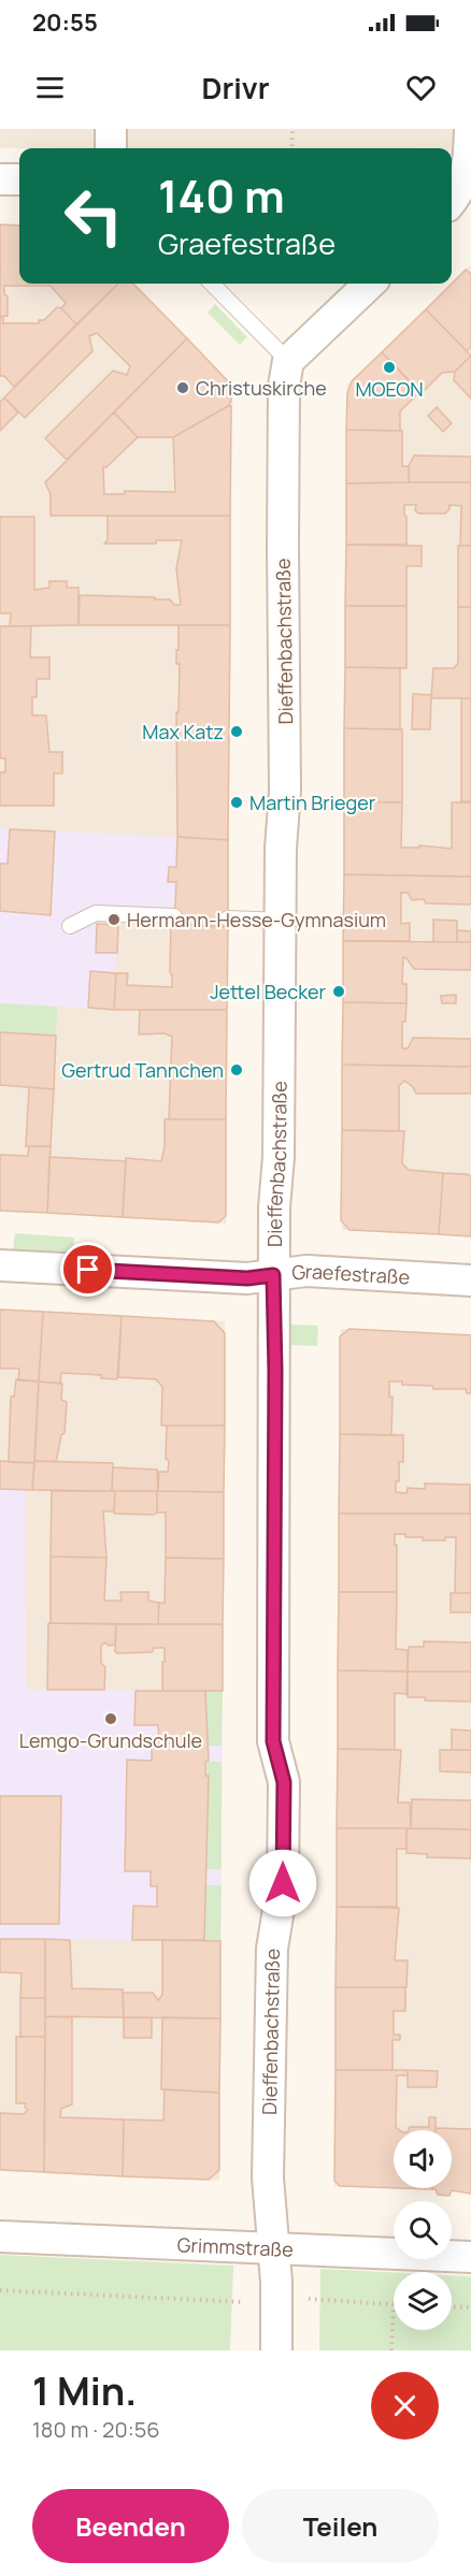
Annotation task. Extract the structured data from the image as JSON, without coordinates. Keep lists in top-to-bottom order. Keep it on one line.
{"streets":{"street":["Dieffenbachstraße","Graefestraße","Grimmstraße"]},"crossings":[["Dieffenbachstraße","Graefestraße"],["Dieffenbachstraße","Grimmstraße"]],"places":["MOEON","Christuskirche","Max Katz","Martin Brieger","Hermann-Hesse-Gymnasium","Jettel Becker","Gertrud Tannchen","Lemgo-Grundschule"],"page":{"status":"20:55","header":"Drivr","turn":["140 m","Graefestraße"],"heading":["1 Min.","180 m · 20:56"],"buttons":["Beenden","Teilen"]}}
